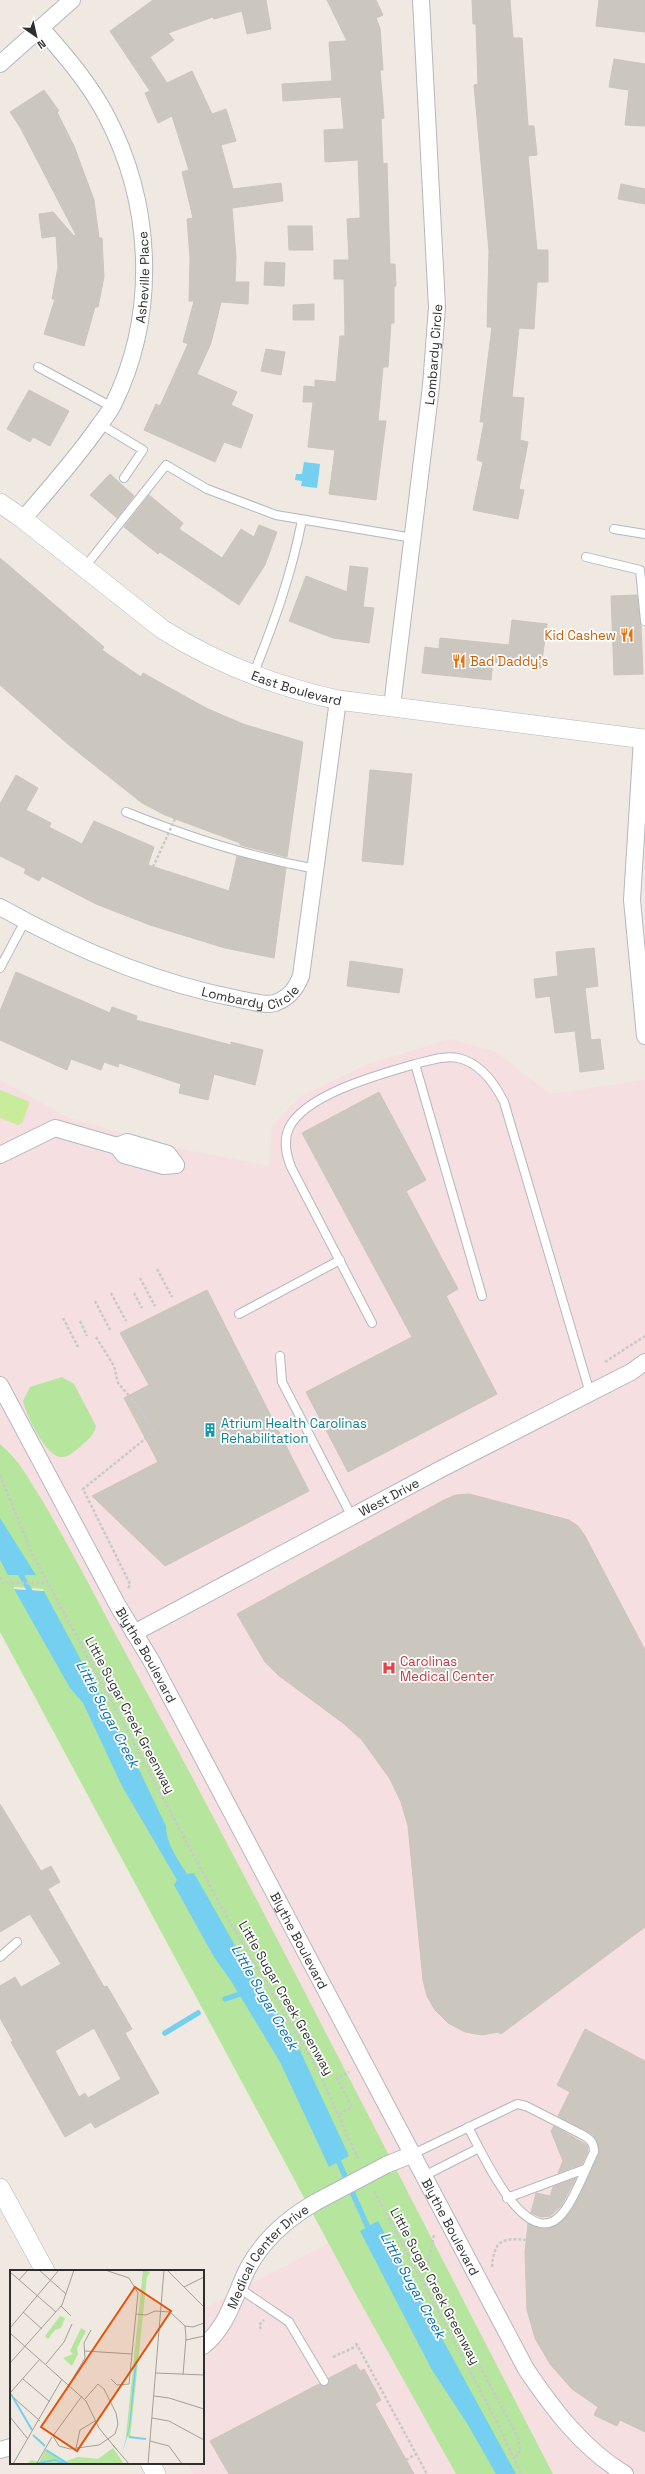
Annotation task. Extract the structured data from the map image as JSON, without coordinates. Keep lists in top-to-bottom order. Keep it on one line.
{"streets":{"street":["Asheville Place","Lombardy Circle","East Boulevard","West Drive","Blythe Boulevard","Medical Center Drive"],"path":["Little Sugar Creek Greenway"]},"crossings":[["Asheville Place","East Boulevard"],["Lombardy Circle","East Boulevard"],["West Drive","Blythe Boulevard"],["Blythe Boulevard","Medical Center Drive"]],"water":["Little Sugar Creek"],"places":{"restaurant":["Kid Cashew","Bad Daddy's"],"building":["Atrium Health Carolinas Rehabilitation"],"hospital":["Carolinas Medical Center"]},"north":"bottom right"}
